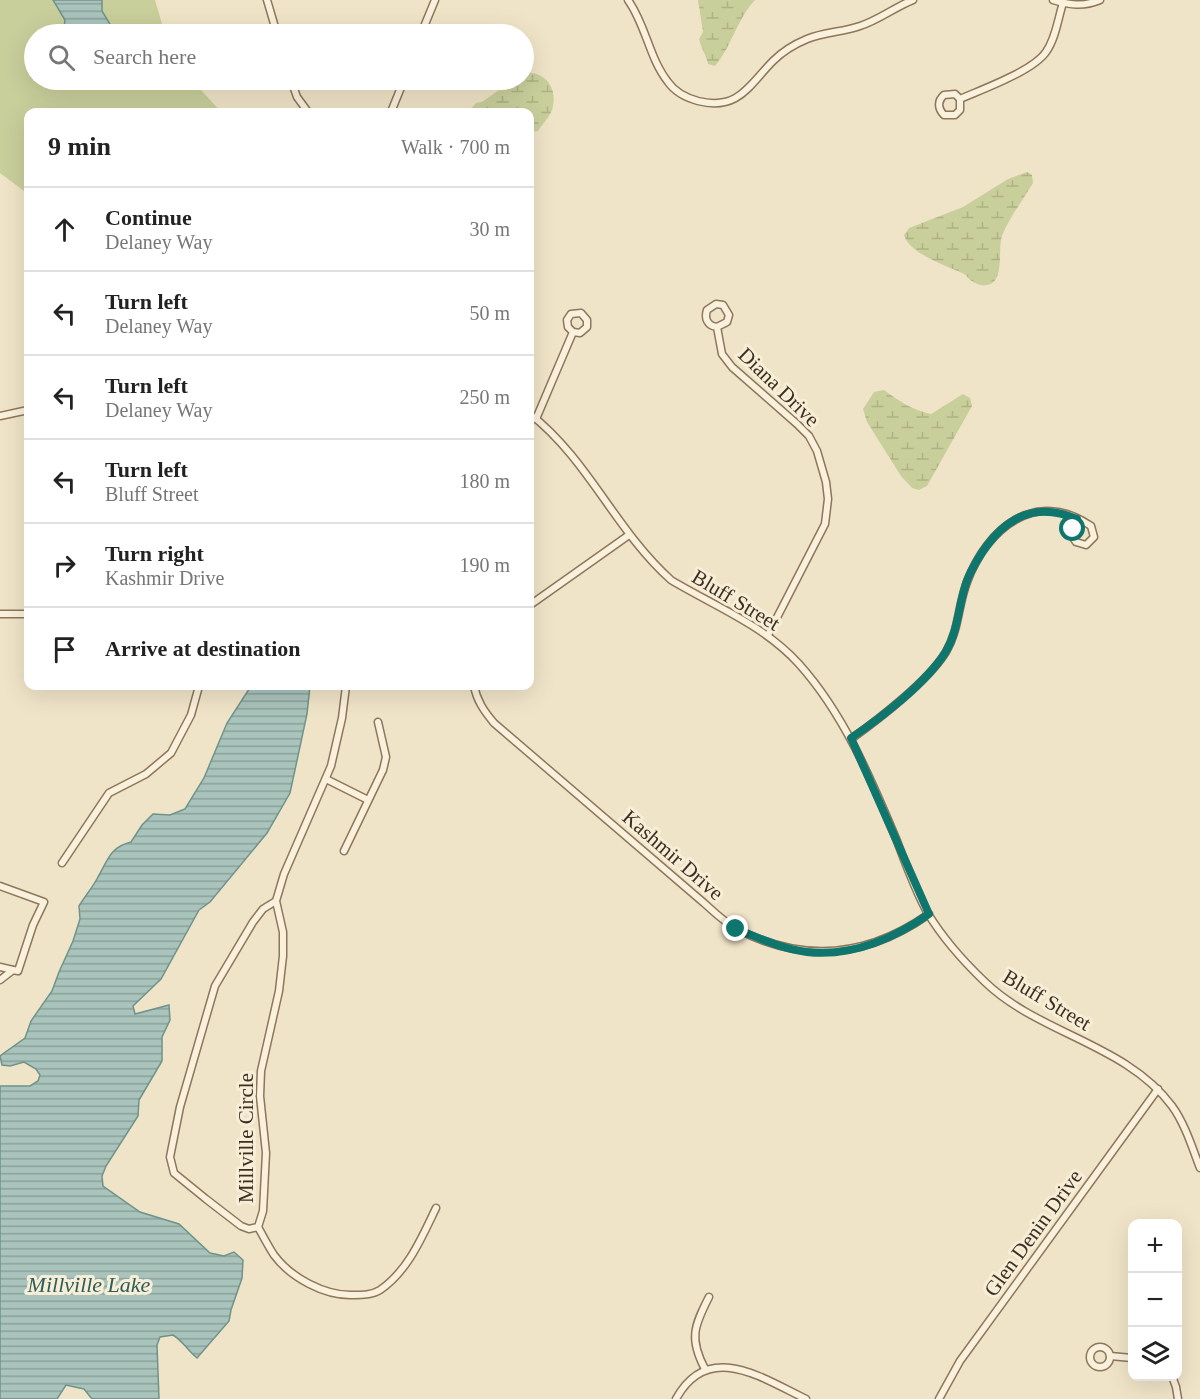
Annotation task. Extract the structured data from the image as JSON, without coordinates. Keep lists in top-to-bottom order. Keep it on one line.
{"streets":{"street":["Diana Drive","Bluff Street","Kashmir Drive","Millville Circle","Glen Denin Drive"]},"crossings":[["Diana Drive","Bluff Street"],["Bluff Street","Kashmir Drive"],["Bluff Street","Glen Denin Drive"]],"water":["Millville Lake"],"page":{"search":"Search here","heading":["9 min","Walk · 700 m"],"list":[["Continue","Delaney Way","30 m"],["Turn left","Delaney Way","50 m"],["Turn left","Delaney Way","250 m"],["Turn left","Bluff Street","180 m"],["Turn right","Kashmir Drive","190 m"],"Arrive at destination"],"map_buttons":["+","−"]}}
